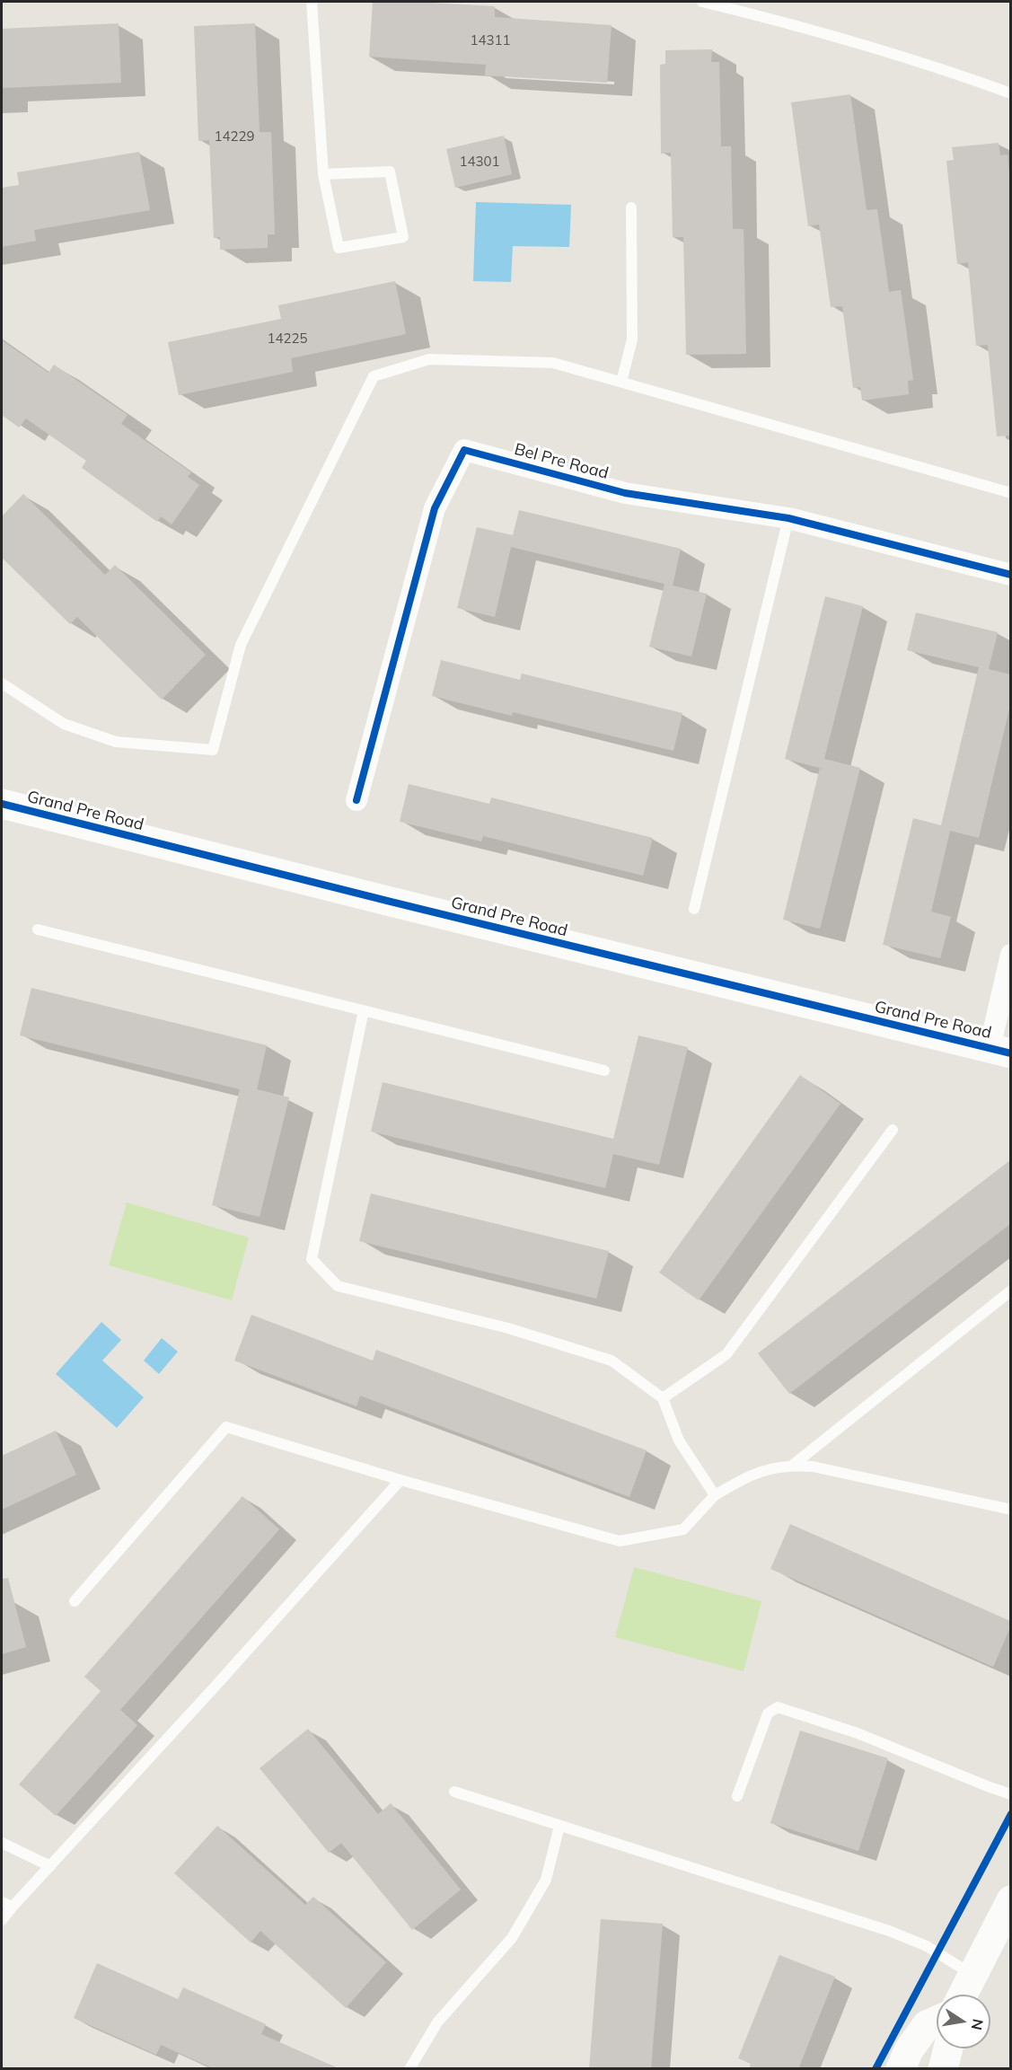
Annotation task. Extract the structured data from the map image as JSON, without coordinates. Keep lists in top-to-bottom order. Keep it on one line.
{"streets":{"street":["Bel Pre Road","Grand Pre Road"]},"house_numbers":["14311","14229","14301","14225"],"north":"right"}
